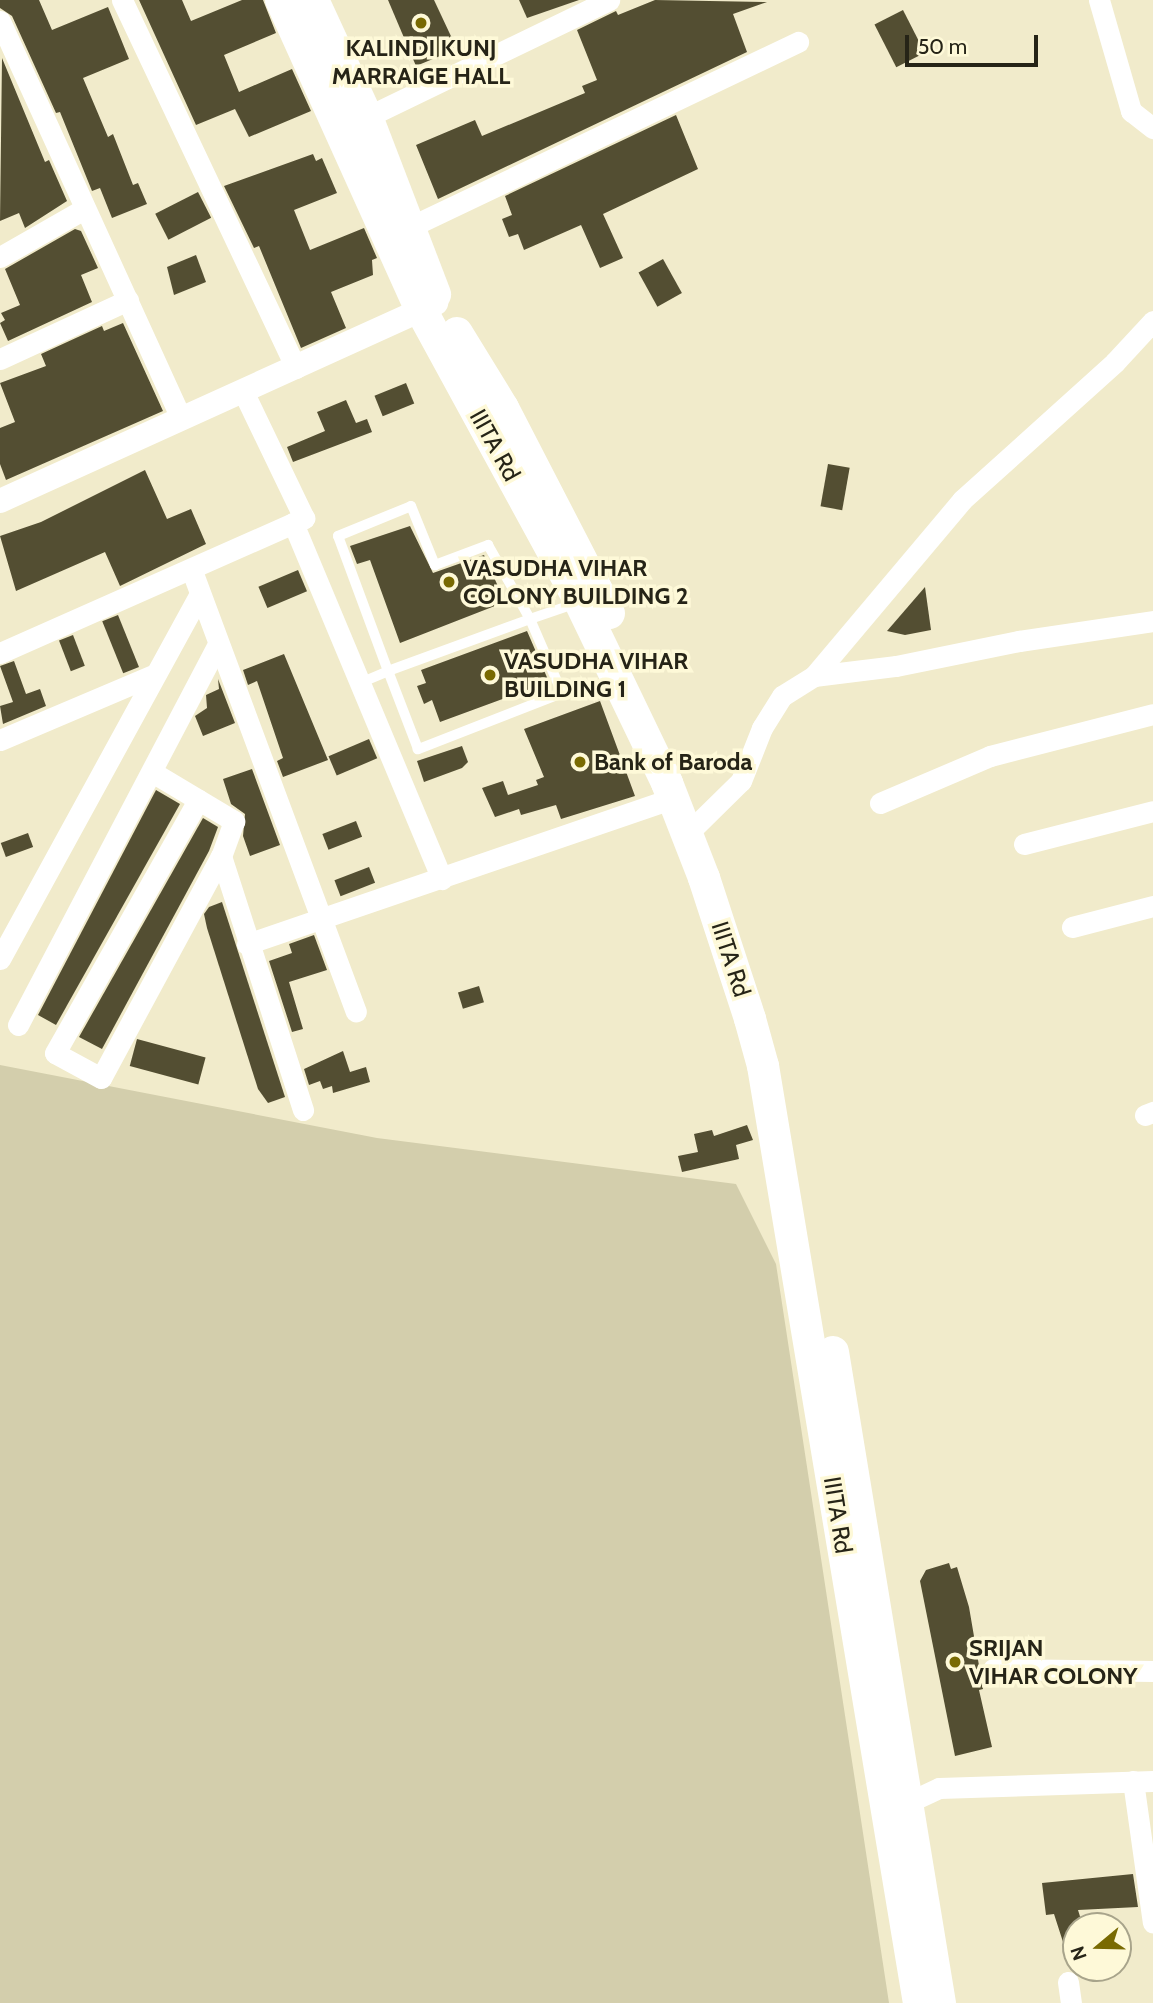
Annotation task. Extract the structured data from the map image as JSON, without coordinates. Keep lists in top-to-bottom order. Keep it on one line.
{"streets":{"main road":["IIITA Rd"]},"places":["KALINDI KUNJ MARRAIGE HALL","VASUDHA VIHAR COLONY BUILDING 2","VASUDHA VIHAR BUILDING 1","Bank of Baroda","SRIJAN VIHAR COLONY"],"scale_bar":"50 m","north":"left"}
